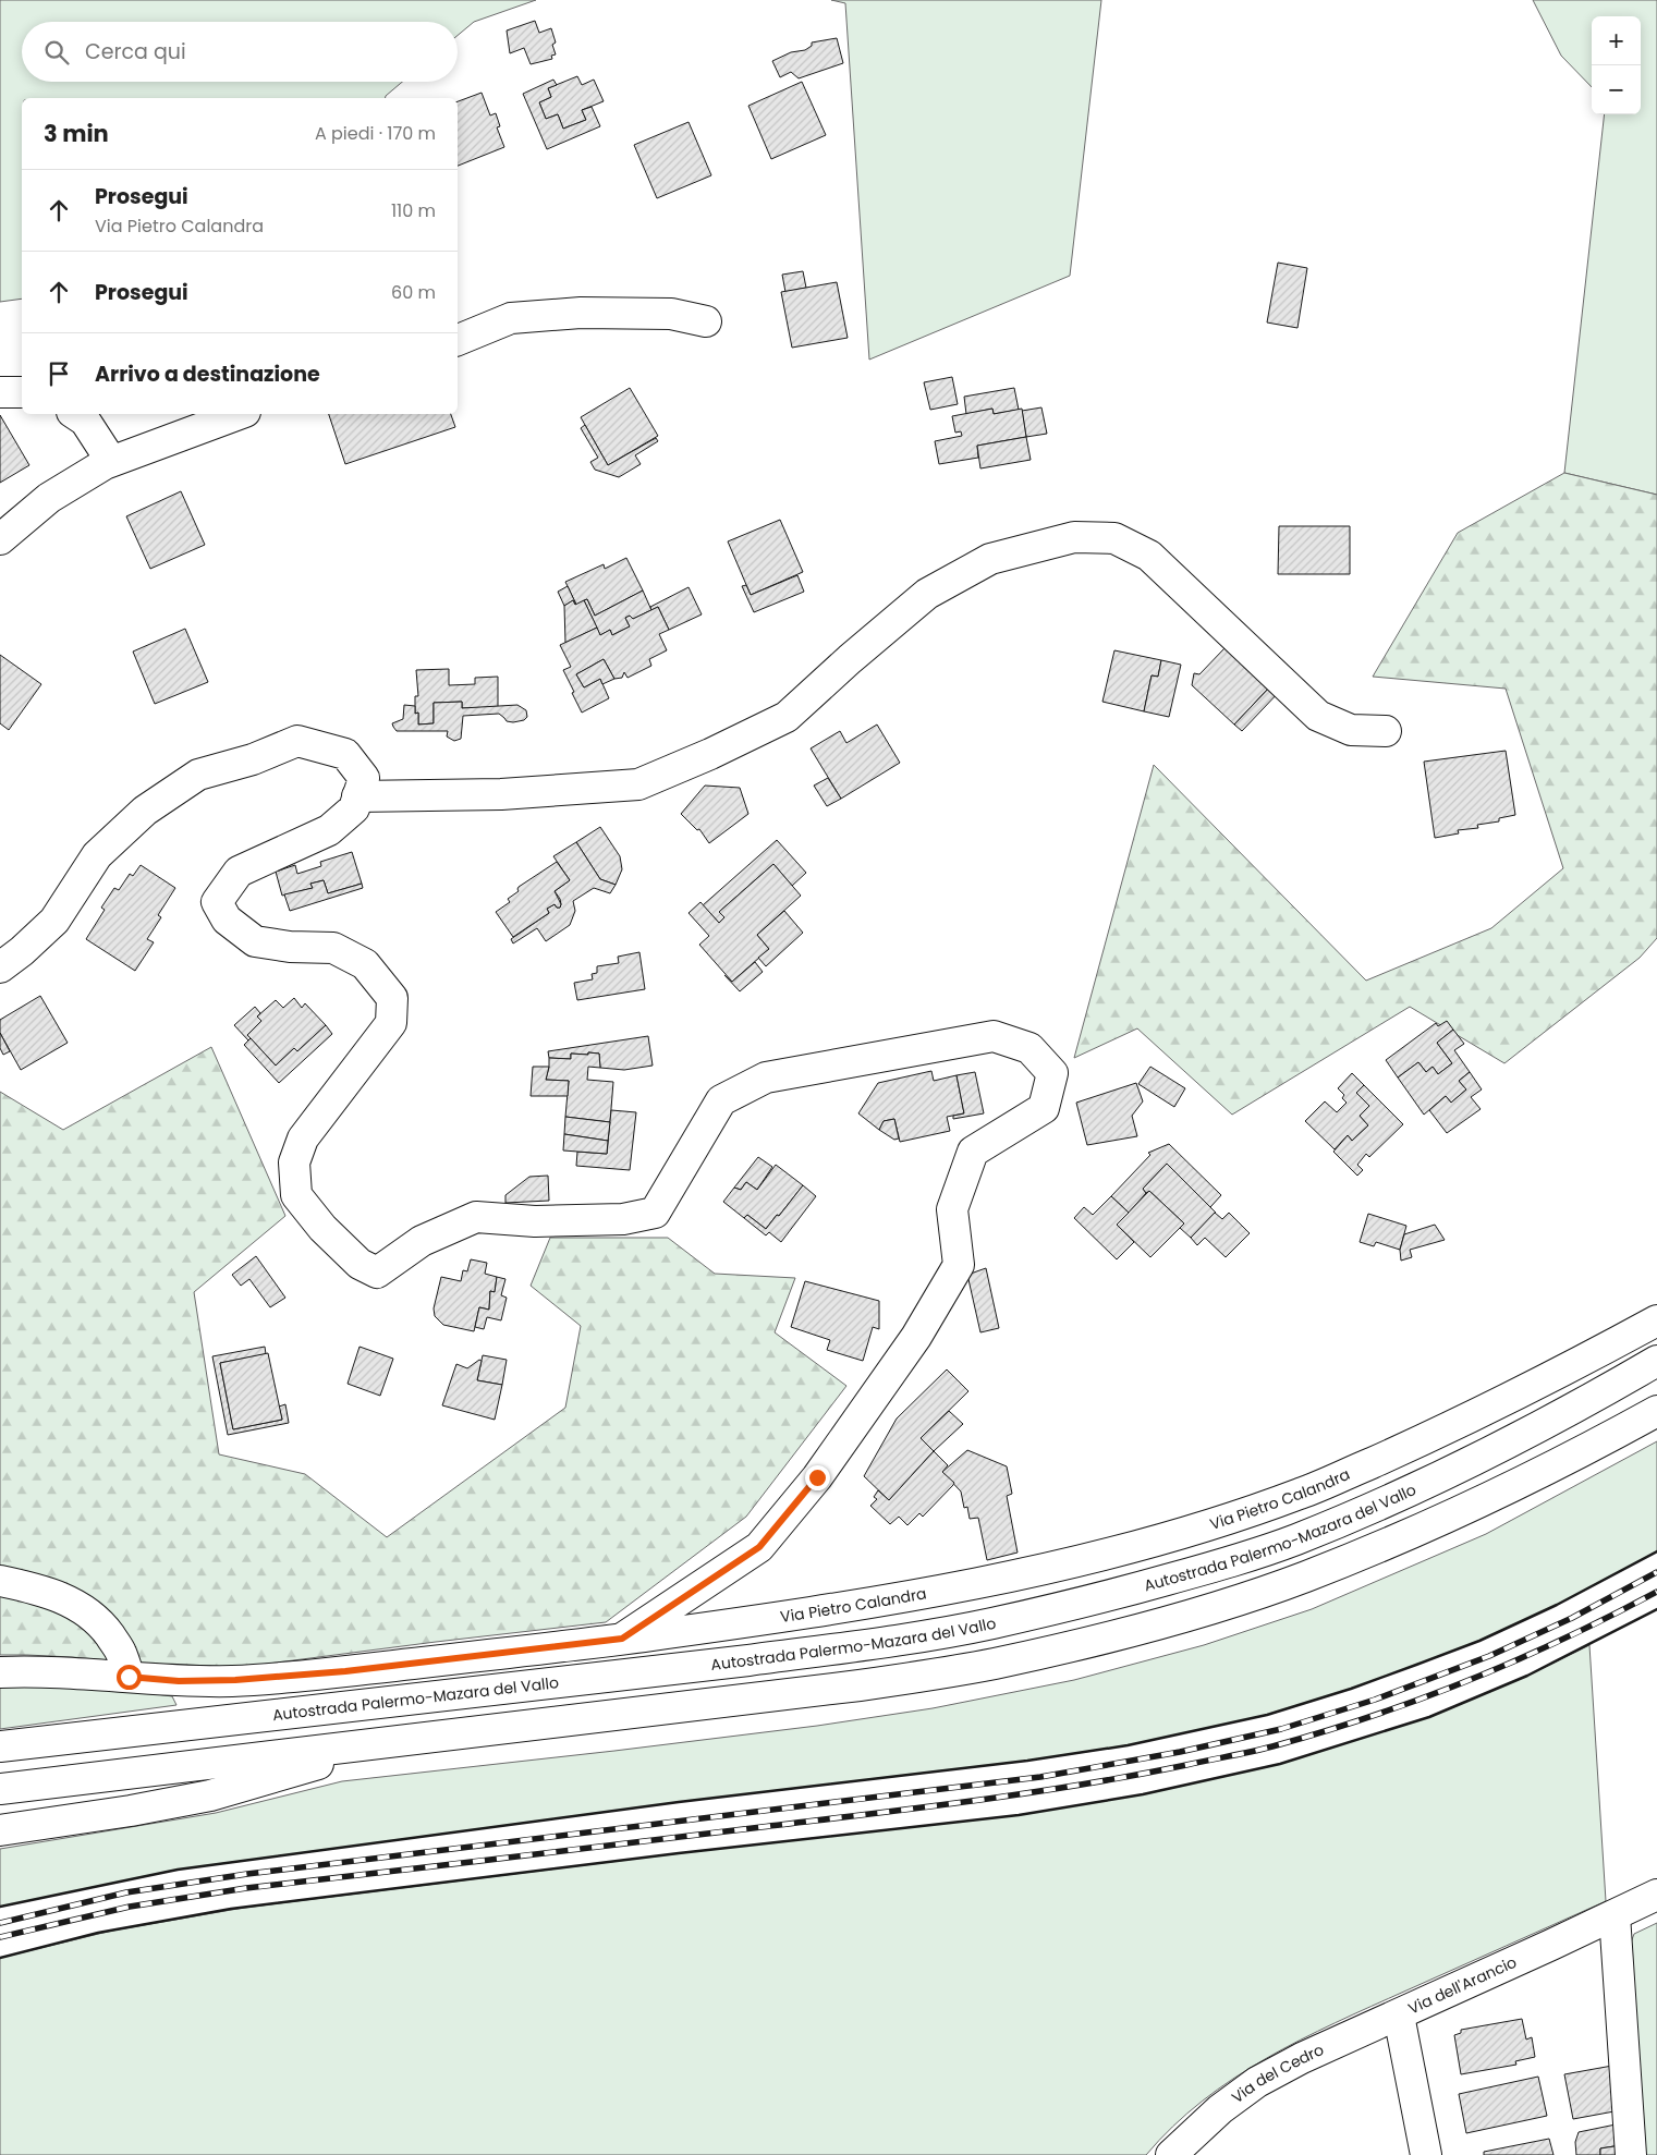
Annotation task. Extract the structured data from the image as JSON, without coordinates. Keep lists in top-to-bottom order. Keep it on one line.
{"streets":{"main road":["Via Pietro Calandra","Autostrada Palermo-Mazara del Vallo","Via dell'Arancio","Via del Cedro"]},"crossings":[["Via dell'Arancio","Via del Cedro"]],"page":{"map_buttons":["+","−"],"search":"Cerca qui","heading":["3 min","A piedi · 170 m"],"list":[["Prosegui","Via Pietro Calandra","110 m"],["Prosegui","60 m"],"Arrivo a destinazione"]}}
